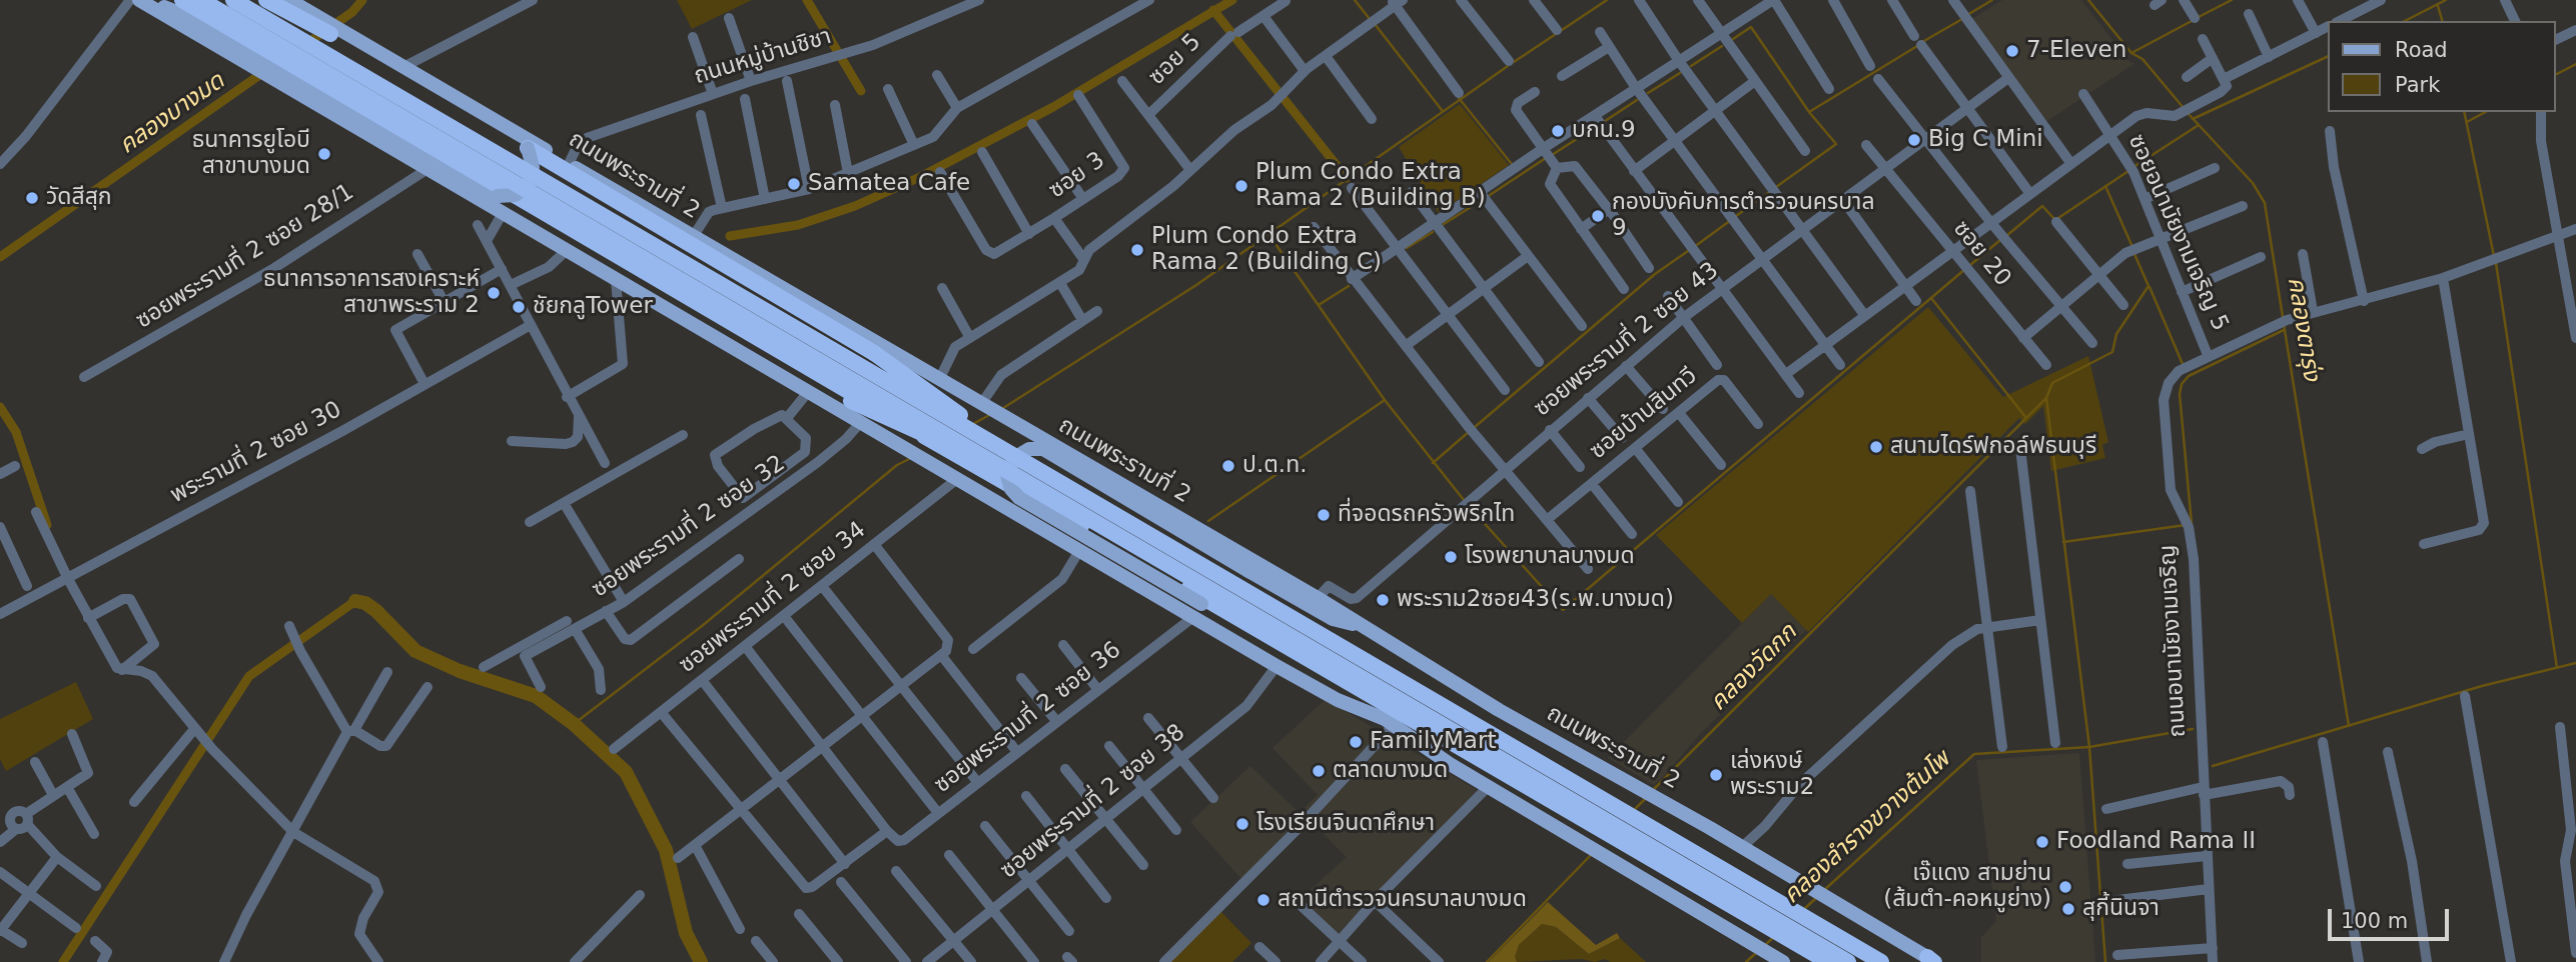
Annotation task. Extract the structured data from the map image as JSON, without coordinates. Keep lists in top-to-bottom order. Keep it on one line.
{"streets":{"highway":["ถนนพระรามที่ 2"],"street":["ถนนหมู่บ้านชิชา","ซอย 5","ซอย 3","ซอยอนามัยงามเจริญ 5","ซอย 20","ซอยพระรามที่ 2 ซอย 28/1","ซอยพระรามที่ 2 ซอย 43","ซอยบ้านสินทวี","พระรามที่ 2 ซอย 30","ซอยพระรามที่ 2 ซอย 32","ซอยพระรามที่ 2 ซอย 34","ถนนอนามัยงามเจริญ","ซอยพระรามที่ 2 ซอย 36","ซอยพระรามที่ 2 ซอย 38"]},"crossings":[["ถนนหมู่บ้านชิชา","ถนนพระรามที่ 2"],["ถนนพระรามที่ 2","ซอยพระรามที่ 2 ซอย 43"],["ซอยอนามัยงามเจริญ 5","ถนนอนามัยงามเจริญ"],["ซอย 20","ซอยพระรามที่ 2 ซอย 43"]],"water":["คลองบางมด","คลองตารุ่ง","คลองวัดกก","คลองลำรางขวางต้นโพ"],"places":["7-Eleven","บกน.9","Big C Mini","ธนาคารยูโอบี สาขาบางมด","Samatea Cafe","Plum Condo Extra Rama 2 (Building B)","วัดสีสุก","กองบังคับการตำรวจนครบาล 9","Plum Condo Extra Rama 2 (Building C)","ธนาคารอาคารสงเคราะห์ สาขาพระราม 2","ชัยกลูTower","สนามไดร์ฟกอล์ฟธนบุรี","ป.ต.ท.","ที่จอดรถครัวพริกไท","โรงพยาบาลบางมด","พระราม2ซอย43(ร.พ.บางมด)","FamilyMart","ตลาดบางมด","เล่งหงษ์ พระราม2","โรงเรียนจินดาศึกษา","Foodland Rama II","เจ๊แดง สามย่าน (ส้มตำ-คอหมูย่าง)","สถานีตำรวจนครบาลบางมด","สุกี้นินจา"],"legend":["Road","Park"],"scale_bar":"100 m"}
